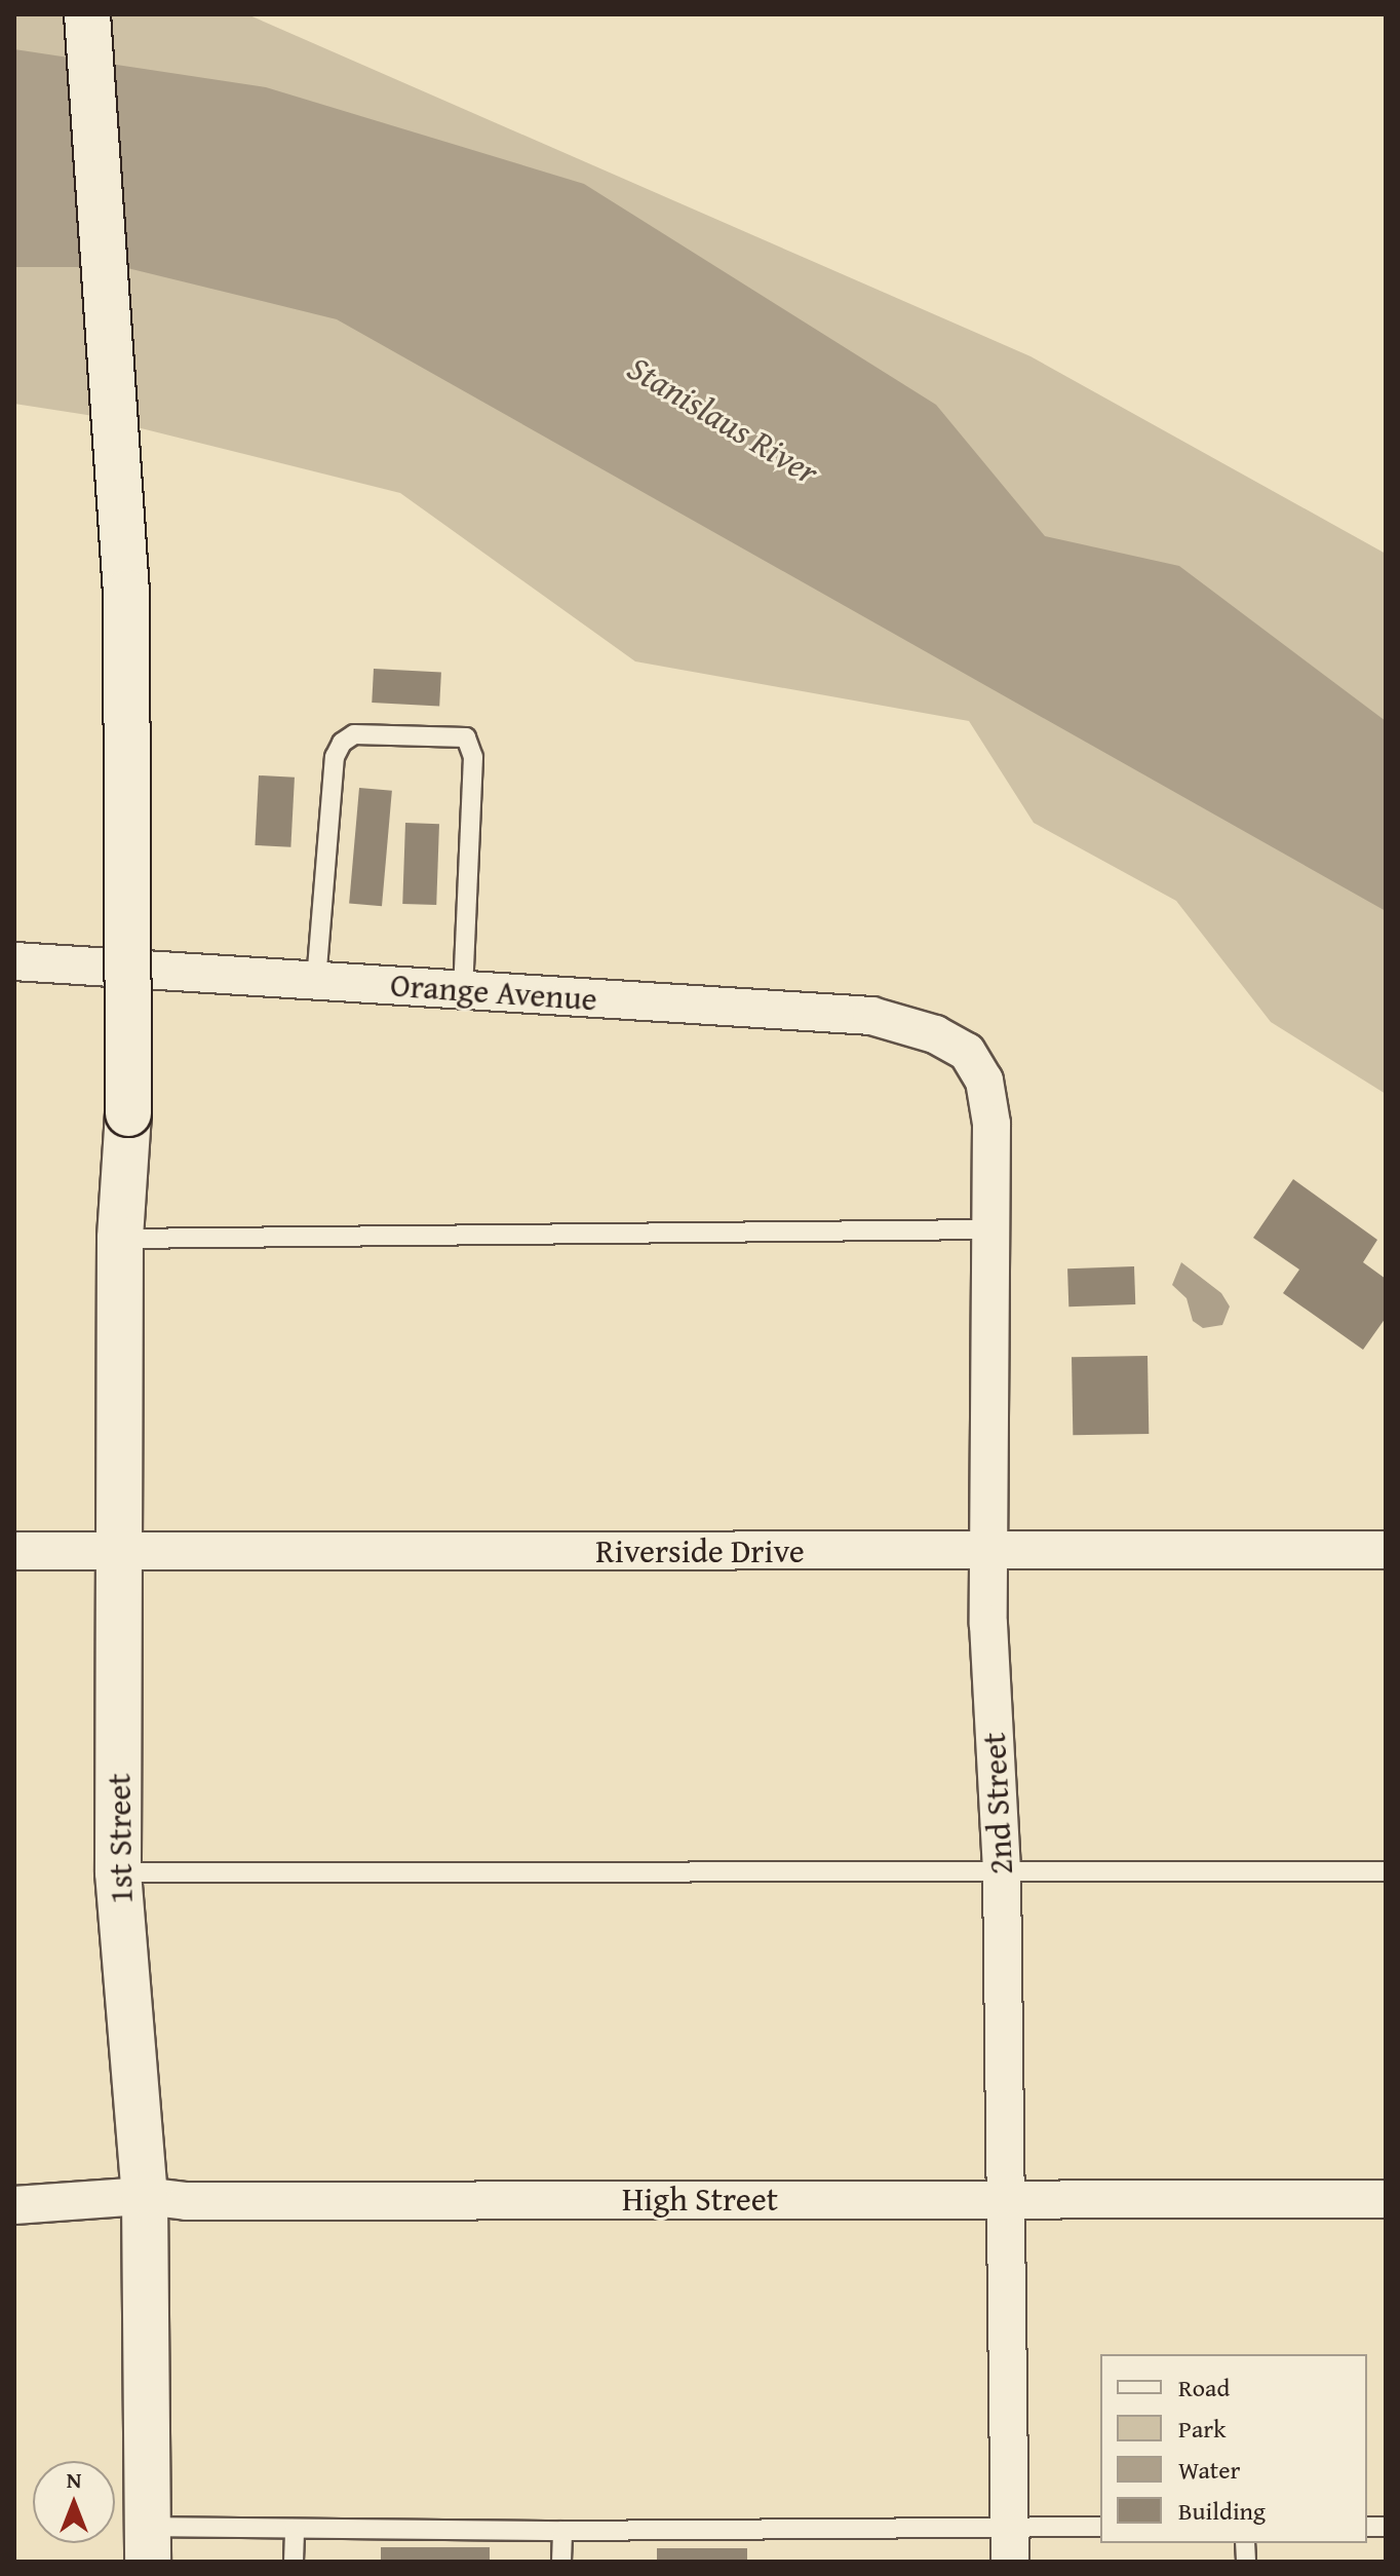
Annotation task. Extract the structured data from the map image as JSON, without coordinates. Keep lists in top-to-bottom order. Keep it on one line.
{"streets":{"main road":["1st Street"],"street":["Orange Avenue","Riverside Drive","2nd Street","High Street"]},"crossings":[["Orange Avenue","2nd Street"],["Riverside Drive","2nd Street"],["Riverside Drive","1st Street"],["2nd Street","High Street"],["1st Street","High Street"]],"water":["Stanislaus River"],"legend":["Road","Park","Water","Building"],"north":"top"}
